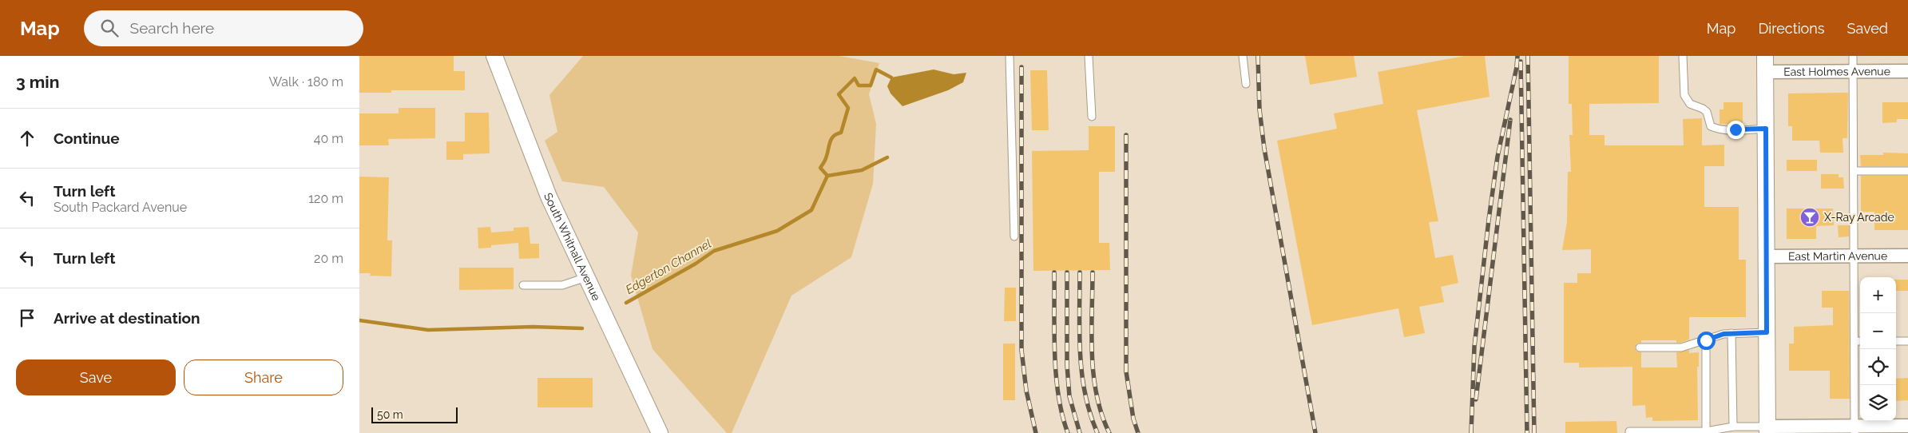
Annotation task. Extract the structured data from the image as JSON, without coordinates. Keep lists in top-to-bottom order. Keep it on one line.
{"streets":{"street":["East Holmes Avenue","South Whitnall Avenue","East Martin Avenue"]},"water":["Edgerton Channel"],"places":{"bar":["X-Ray Arcade"]},"scale_bar":"50 m","page":{"header":"Map","search":"Search here","nav":["Map","Directions","Saved"],"heading":["3 min","Walk · 180 m"],"list":[["Continue","40 m"],["Turn left","South Packard Avenue","120 m"],["Turn left","20 m"],"Arrive at destination"],"map_buttons":["+","−"],"buttons":["Save","Share"],"scale":"50 m"}}
